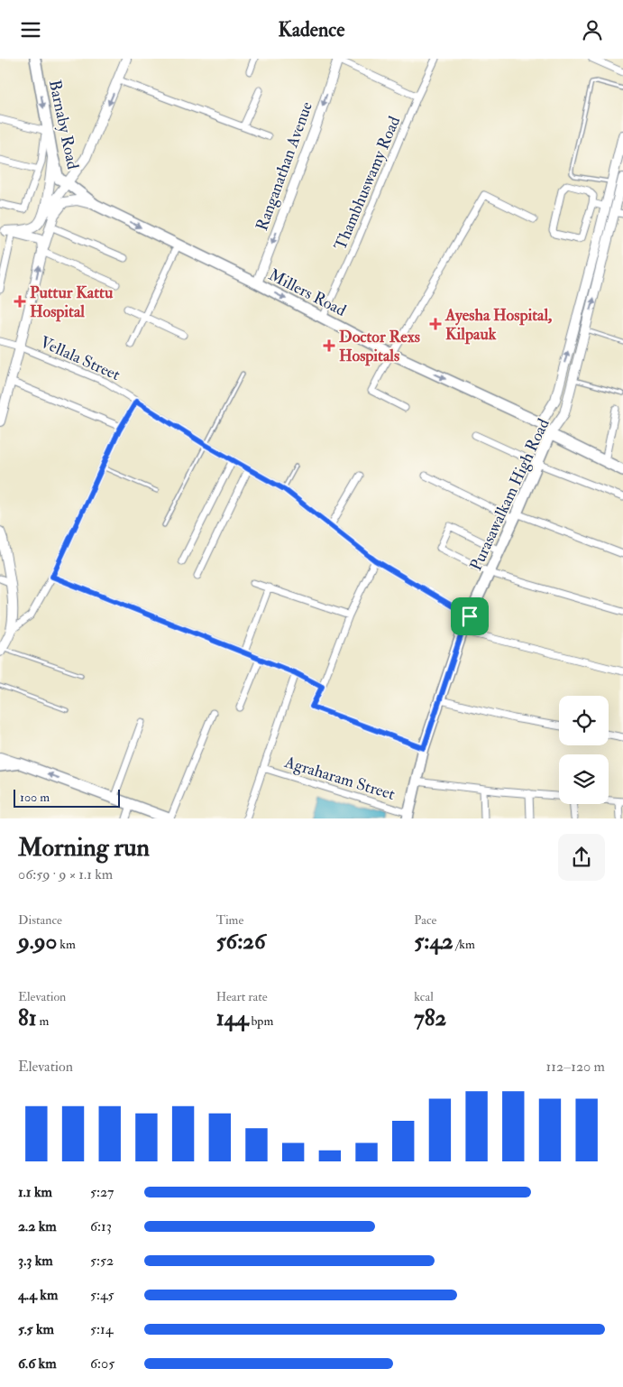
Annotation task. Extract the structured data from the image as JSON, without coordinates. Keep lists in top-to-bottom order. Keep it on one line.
{"streets":{"main road":["Barnaby Road","Ranganathan Avenue","Millers Road","Purasawalkam High Road"],"street":["Thambhuswamy Road","Vellala Street","Agraharam Street"]},"crossings":[["Barnaby Road","Millers Road"],["Ranganathan Avenue","Millers Road"],["Thambhuswamy Road","Millers Road"],["Millers Road","Purasawalkam High Road"],["Vellala Street","Purasawalkam High Road"],["Purasawalkam High Road","Agraharam Street"]],"one_way":["Barnaby Road","Ranganathan Avenue","Millers Road"],"places":{"health":["Puttur Kattu Hospital","Ayesha Hospital, Kilpauk","Doctor Rexs Hospitals"]},"scale_bar":"100 m","page":{"header":"Kadence","scale":"100 m","heading":["Morning run","06:59 · 9 × 1.1 km"],"stats":[["Distance","9.90 km"],["Time","56:26"],["Pace","5:42 /km"],["Elevation","81 m"],["Heart rate","144 bpm"],["kcal","782"]],"chart":["Elevation","112–120 m"],"list":[{"name":"1.1 km","note":"5:27"},{"name":"2.2 km","note":"6:13"},{"name":"3.3 km","note":"5:52"},{"name":"4.4 km","note":"5:45"},{"name":"5.5 km","note":"5:14"},{"name":"6.6 km","note":"6:05"}]}}
